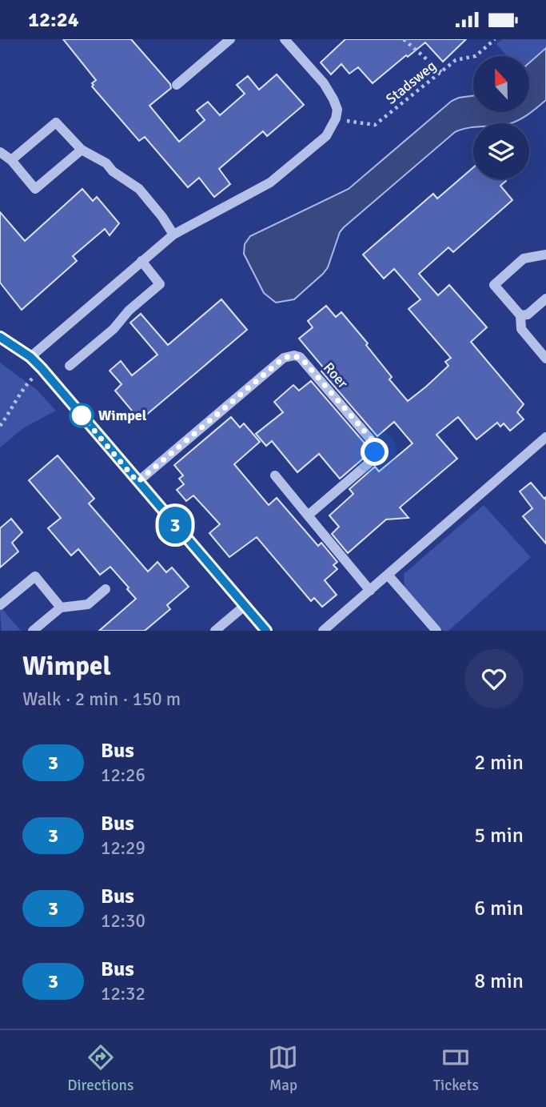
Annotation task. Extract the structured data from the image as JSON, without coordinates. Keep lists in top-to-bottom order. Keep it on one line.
{"streets":{"street":["Roer"],"path":["Stadsweg"]},"places":["Wimpel"],"lines":["bus line 3"],"north":"top","page":{"status":"12:24","on_map":"3","heading":["Wimpel","Walk · 2 min · 150 m"],"list":[{"mark":"3","name":"Bus","note":"12:26","value":"2 min"},{"mark":"3","name":"Bus","note":"12:29","value":"5 min"},{"mark":"3","name":"Bus","note":"12:30","value":"6 min"},{"mark":"3","name":"Bus","note":"12:32","value":"8 min"}],"tabs":["Directions","Map","Tickets"]}}
